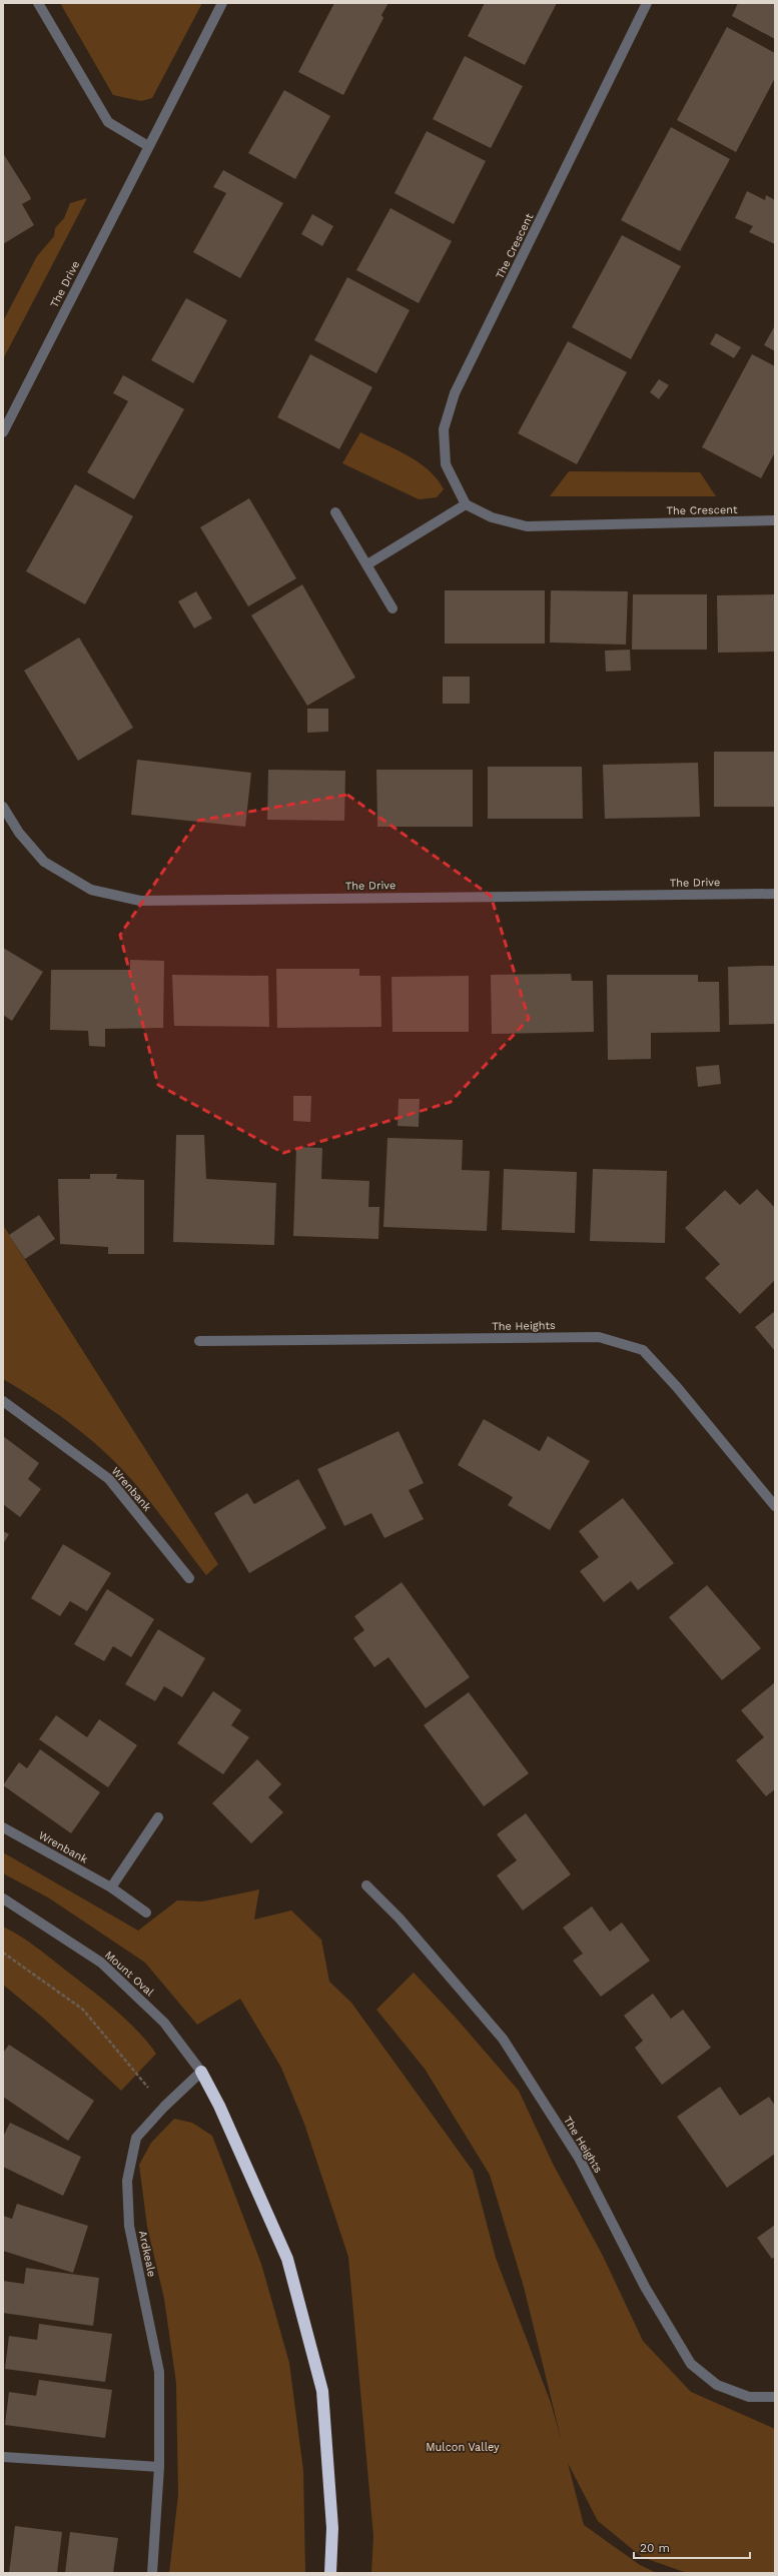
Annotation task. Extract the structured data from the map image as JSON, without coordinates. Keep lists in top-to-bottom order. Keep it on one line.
{"streets":{"street":["The Crescent","The Drive","The Heights","Wrenbank","Mount Oval","Ardkeale"]},"crossings":[["Mount Oval","Ardkeale"]],"parks":["Mulcon Valley"],"scale_bar":"20 m"}
